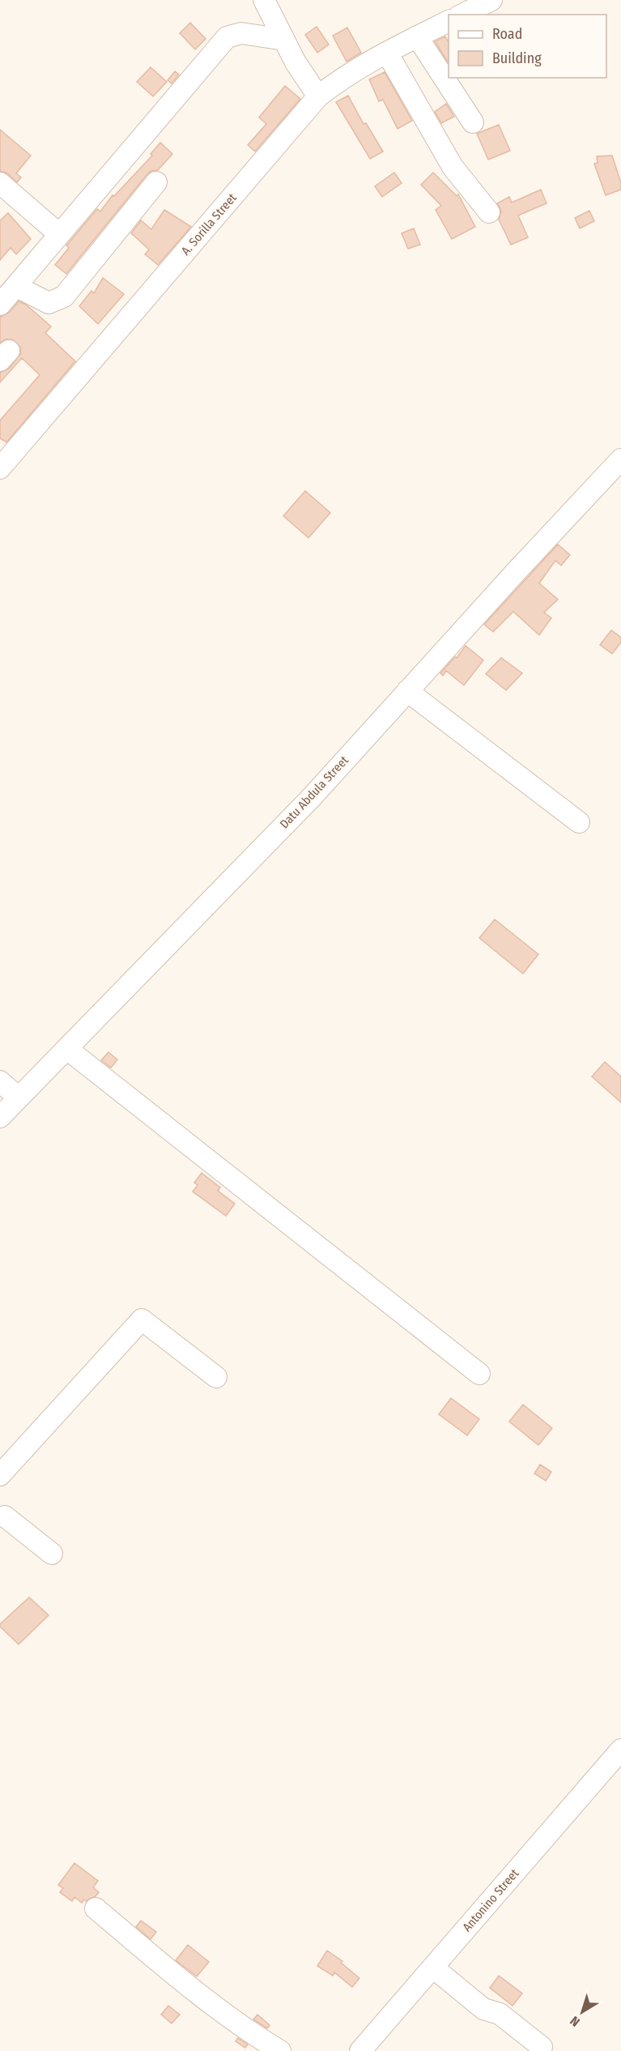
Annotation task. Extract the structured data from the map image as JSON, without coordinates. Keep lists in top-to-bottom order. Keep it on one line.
{"streets":{"street":["A. Sorilla Street","Datu Abdula Street","Antonino Street"]},"legend":["Road","Building"],"north":"bottom left"}
